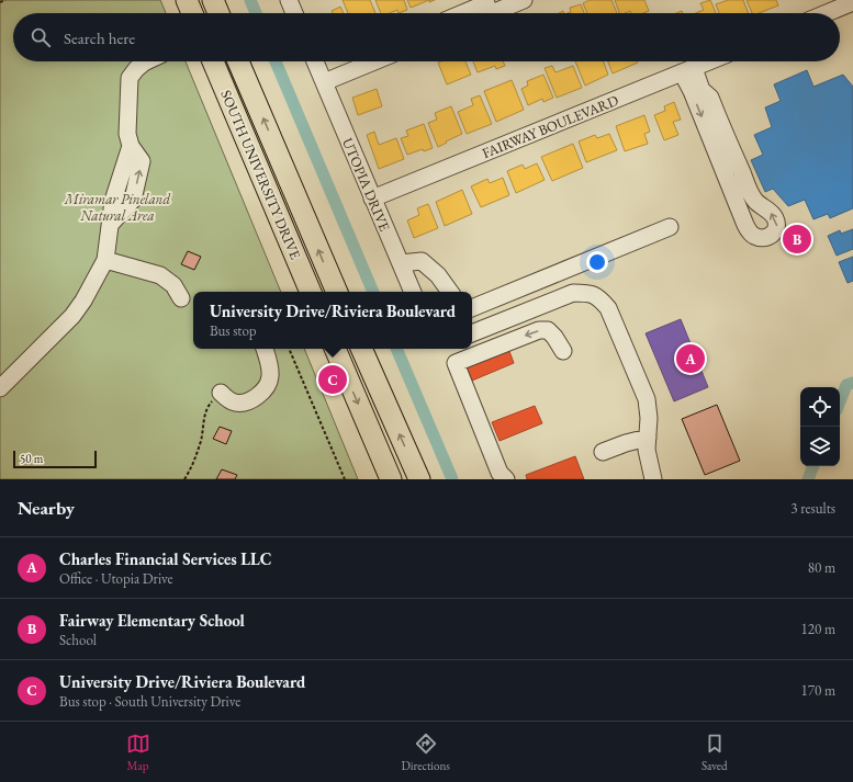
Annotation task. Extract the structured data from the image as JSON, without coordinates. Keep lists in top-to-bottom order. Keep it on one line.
{"streets":{"main road":["SOUTH UNIVERSITY DRIVE"],"street":["FAIRWAY BOULEVARD","UTOPIA DRIVE"]},"crossings":[["FAIRWAY BOULEVARD","UTOPIA DRIVE"]],"parks":["Miramar Pineland Natural Area"],"scale_bar":"50 m","page":{"search":"Search here","pins":["B","A","C"],"popup":["University Drive/Riviera Boulevard","Bus stop"],"scale":"50 m","heading":["Nearby","3 results"],"list":[{"mark":"A","name":"Charles Financial Services LLC","note":"Office · Utopia Drive","value":"80 m"},{"mark":"B","name":"Fairway Elementary School","note":"School","value":"120 m"},{"mark":"C","name":"University Drive/Riviera Boulevard","note":"Bus stop · South University Drive","value":"170 m"}],"nav":["Map","Directions","Saved"]}}
